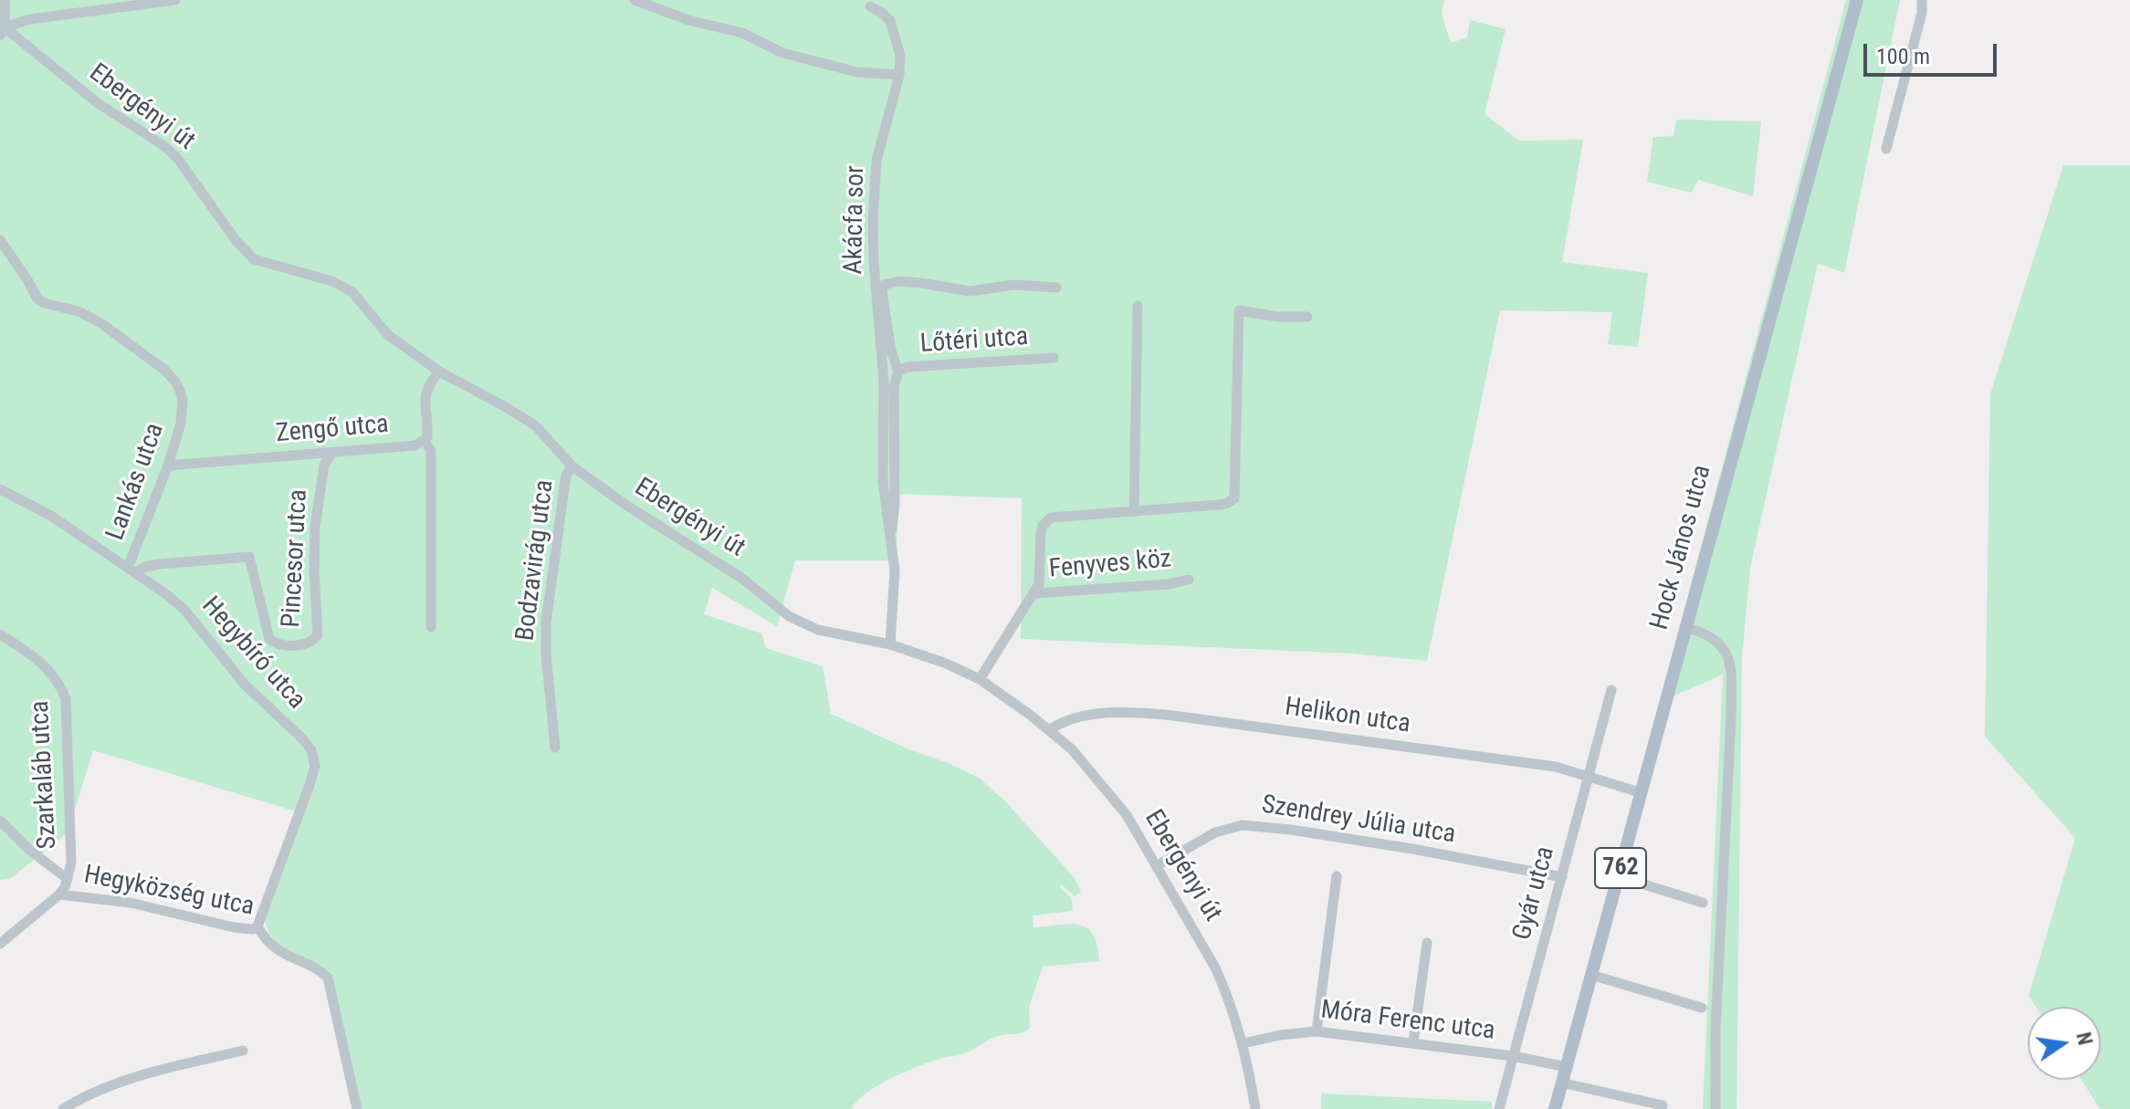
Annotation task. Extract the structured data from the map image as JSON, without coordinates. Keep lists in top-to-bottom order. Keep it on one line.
{"streets":{"main road":["Hock János utca","762"],"street":["Ebergényi út","Akácfa sor","Lőtéri utca","Zengő utca","Lankás utca","Pincesor utca","Bodzavirág utca","Fenyves köz","Hegybíró utca","Helikon utca","Szarkaláb utca","Szendrey Júlia utca","Hegyközség utca","Gyár utca","Móra Ferenc utca"]},"crossings":[["Ebergényi út","Akácfa sor"],["Ebergényi út","Zengő utca"],["Ebergényi út","Bodzavirág utca"],["Ebergényi út","Helikon utca"],["Ebergényi út","Szendrey Júlia utca"],["Ebergényi út","Móra Ferenc utca"],["Zengő utca","Lankás utca"],["Zengő utca","Pincesor utca"],["Lankás utca","Pincesor utca"],["Lankás utca","Hegybíró utca"],["Hock János utca","Helikon utca"],["Hock János utca","Móra Ferenc utca"],["Pincesor utca","Hegybíró utca"],["Hegybíró utca","Hegyközség utca"],["Helikon utca","Gyár utca"],["Szarkaláb utca","Hegyközség utca"],["Szendrey Júlia utca","Gyár utca"],["Gyár utca","Móra Ferenc utca"]],"scale_bar":"100 m","north":"right"}
